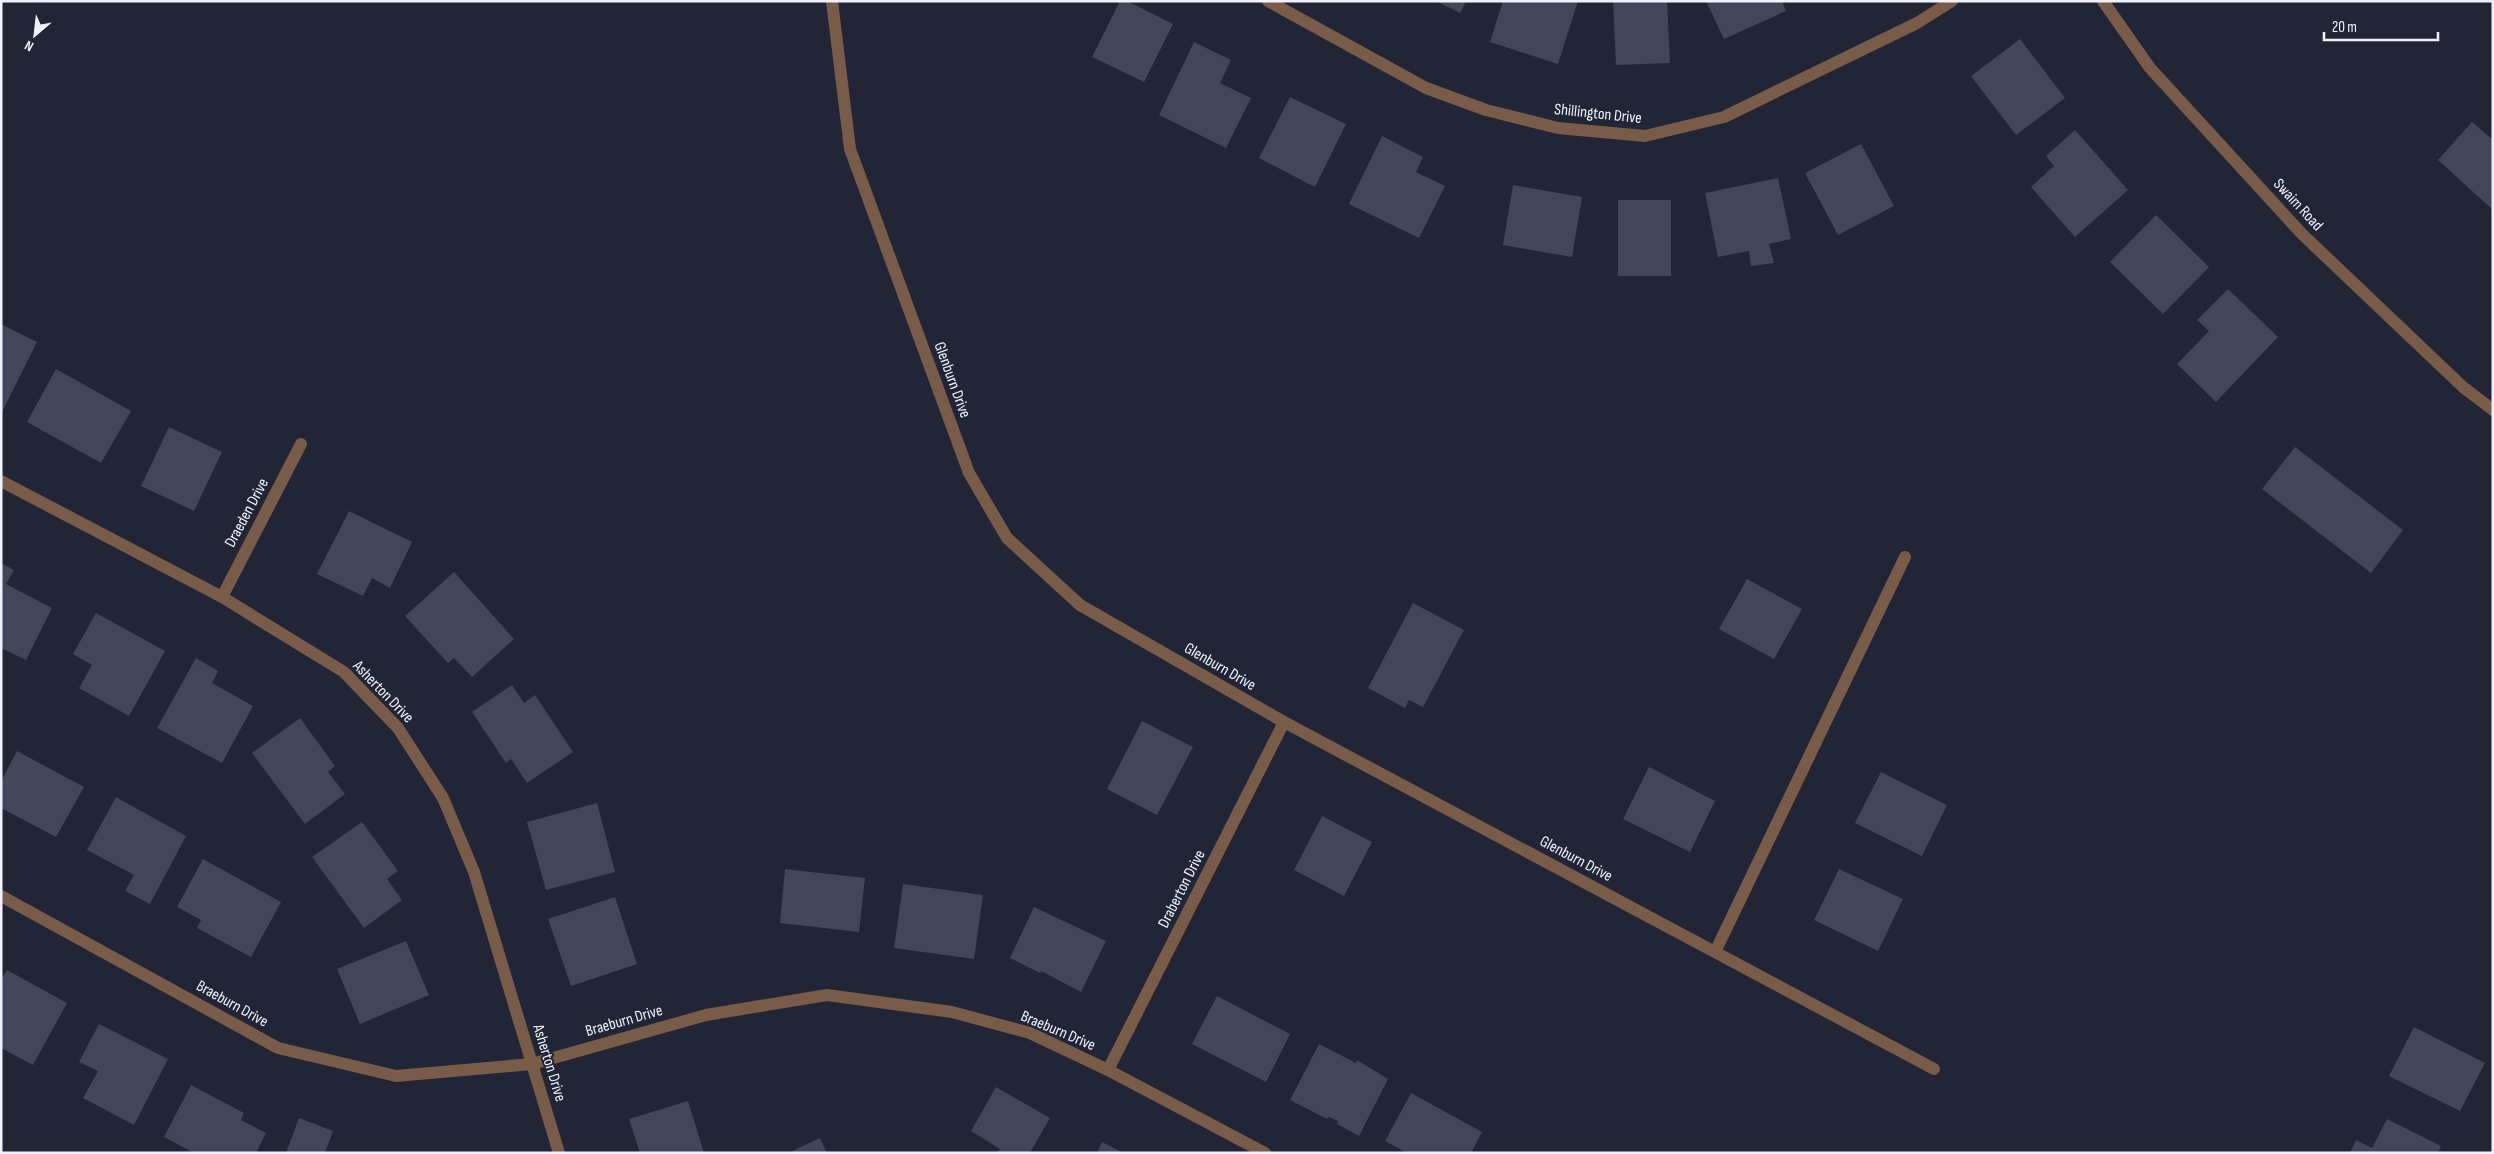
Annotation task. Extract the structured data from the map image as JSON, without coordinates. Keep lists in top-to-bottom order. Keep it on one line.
{"streets":{"street":["Shillington Drive","Swaim Road","Glenburn Drive","Draeden Drive","Asherton Drive","Draberton Drive","Braeburn Drive"]},"crossings":[["Glenburn Drive","Draberton Drive"],["Draeden Drive","Asherton Drive"],["Asherton Drive","Braeburn Drive"],["Draberton Drive","Braeburn Drive"]],"scale_bar":"20 m","north":"bottom left"}
